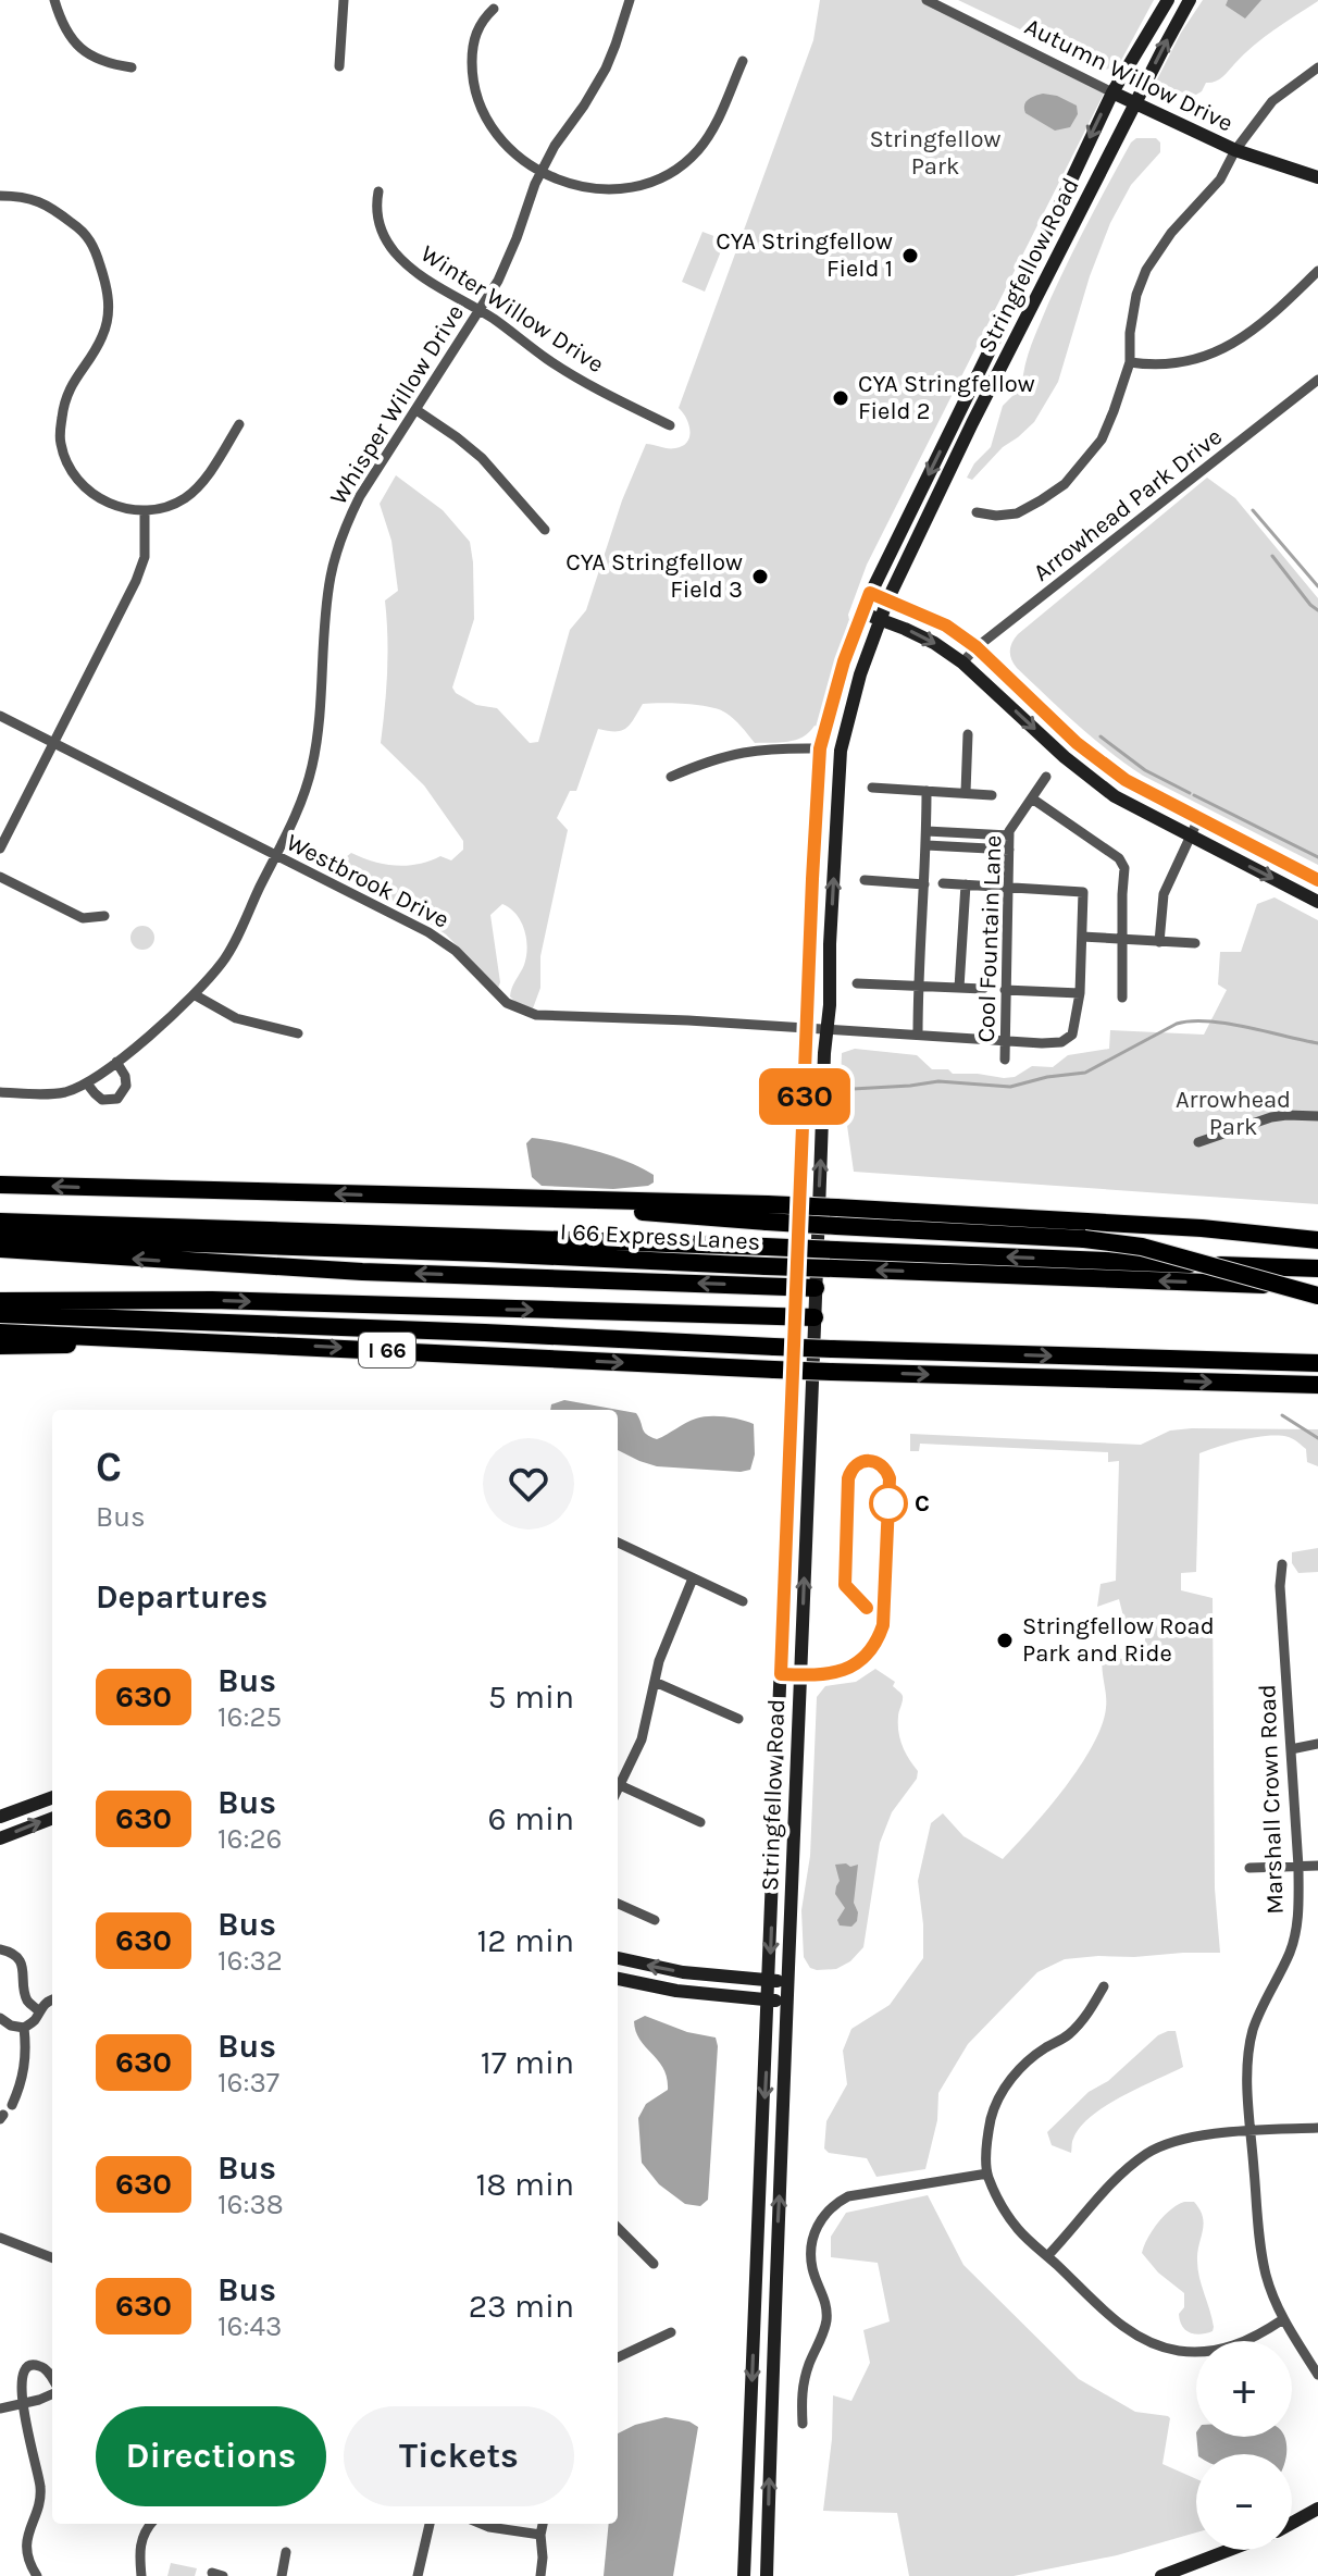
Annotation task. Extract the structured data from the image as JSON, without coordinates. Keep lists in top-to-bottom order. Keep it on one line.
{"streets":{"highway":["I 66 Express Lanes","I 66"],"main road":["Autumn Willow Drive","Stringfellow Road"],"street":["Winter Willow Drive","Whisper Willow Drive","Arrowhead Park Drive","Westbrook Drive","Cool Fountain Lane","Marshall Crown Road"]},"crossings":[["Autumn Willow Drive","Stringfellow Road"],["Stringfellow Road","Westbrook Drive"],["Winter Willow Drive","Whisper Willow Drive"],["Whisper Willow Drive","Westbrook Drive"],["Westbrook Drive","Cool Fountain Lane"]],"parks":["Stringfellow Park","Arrowhead Park"],"places":["CYA Stringfellow Field 1","CYA Stringfellow Field 2","CYA Stringfellow Field 3","C","Stringfellow Road Park and Ride"],"lines":["bus line 630"],"page":{"on_map":"630","heading":[["C","Bus"],"Departures"],"list":[{"mark":"630","name":"Bus","note":"16:25","value":"5 min"},{"mark":"630","name":"Bus","note":"16:26","value":"6 min"},{"mark":"630","name":"Bus","note":"16:32","value":"12 min"},{"mark":"630","name":"Bus","note":"16:37","value":"17 min"},{"mark":"630","name":"Bus","note":"16:38","value":"18 min"},{"mark":"630","name":"Bus","note":"16:43","value":"23 min"}],"map_buttons":["+","−"],"buttons":["Directions","Tickets"]}}
